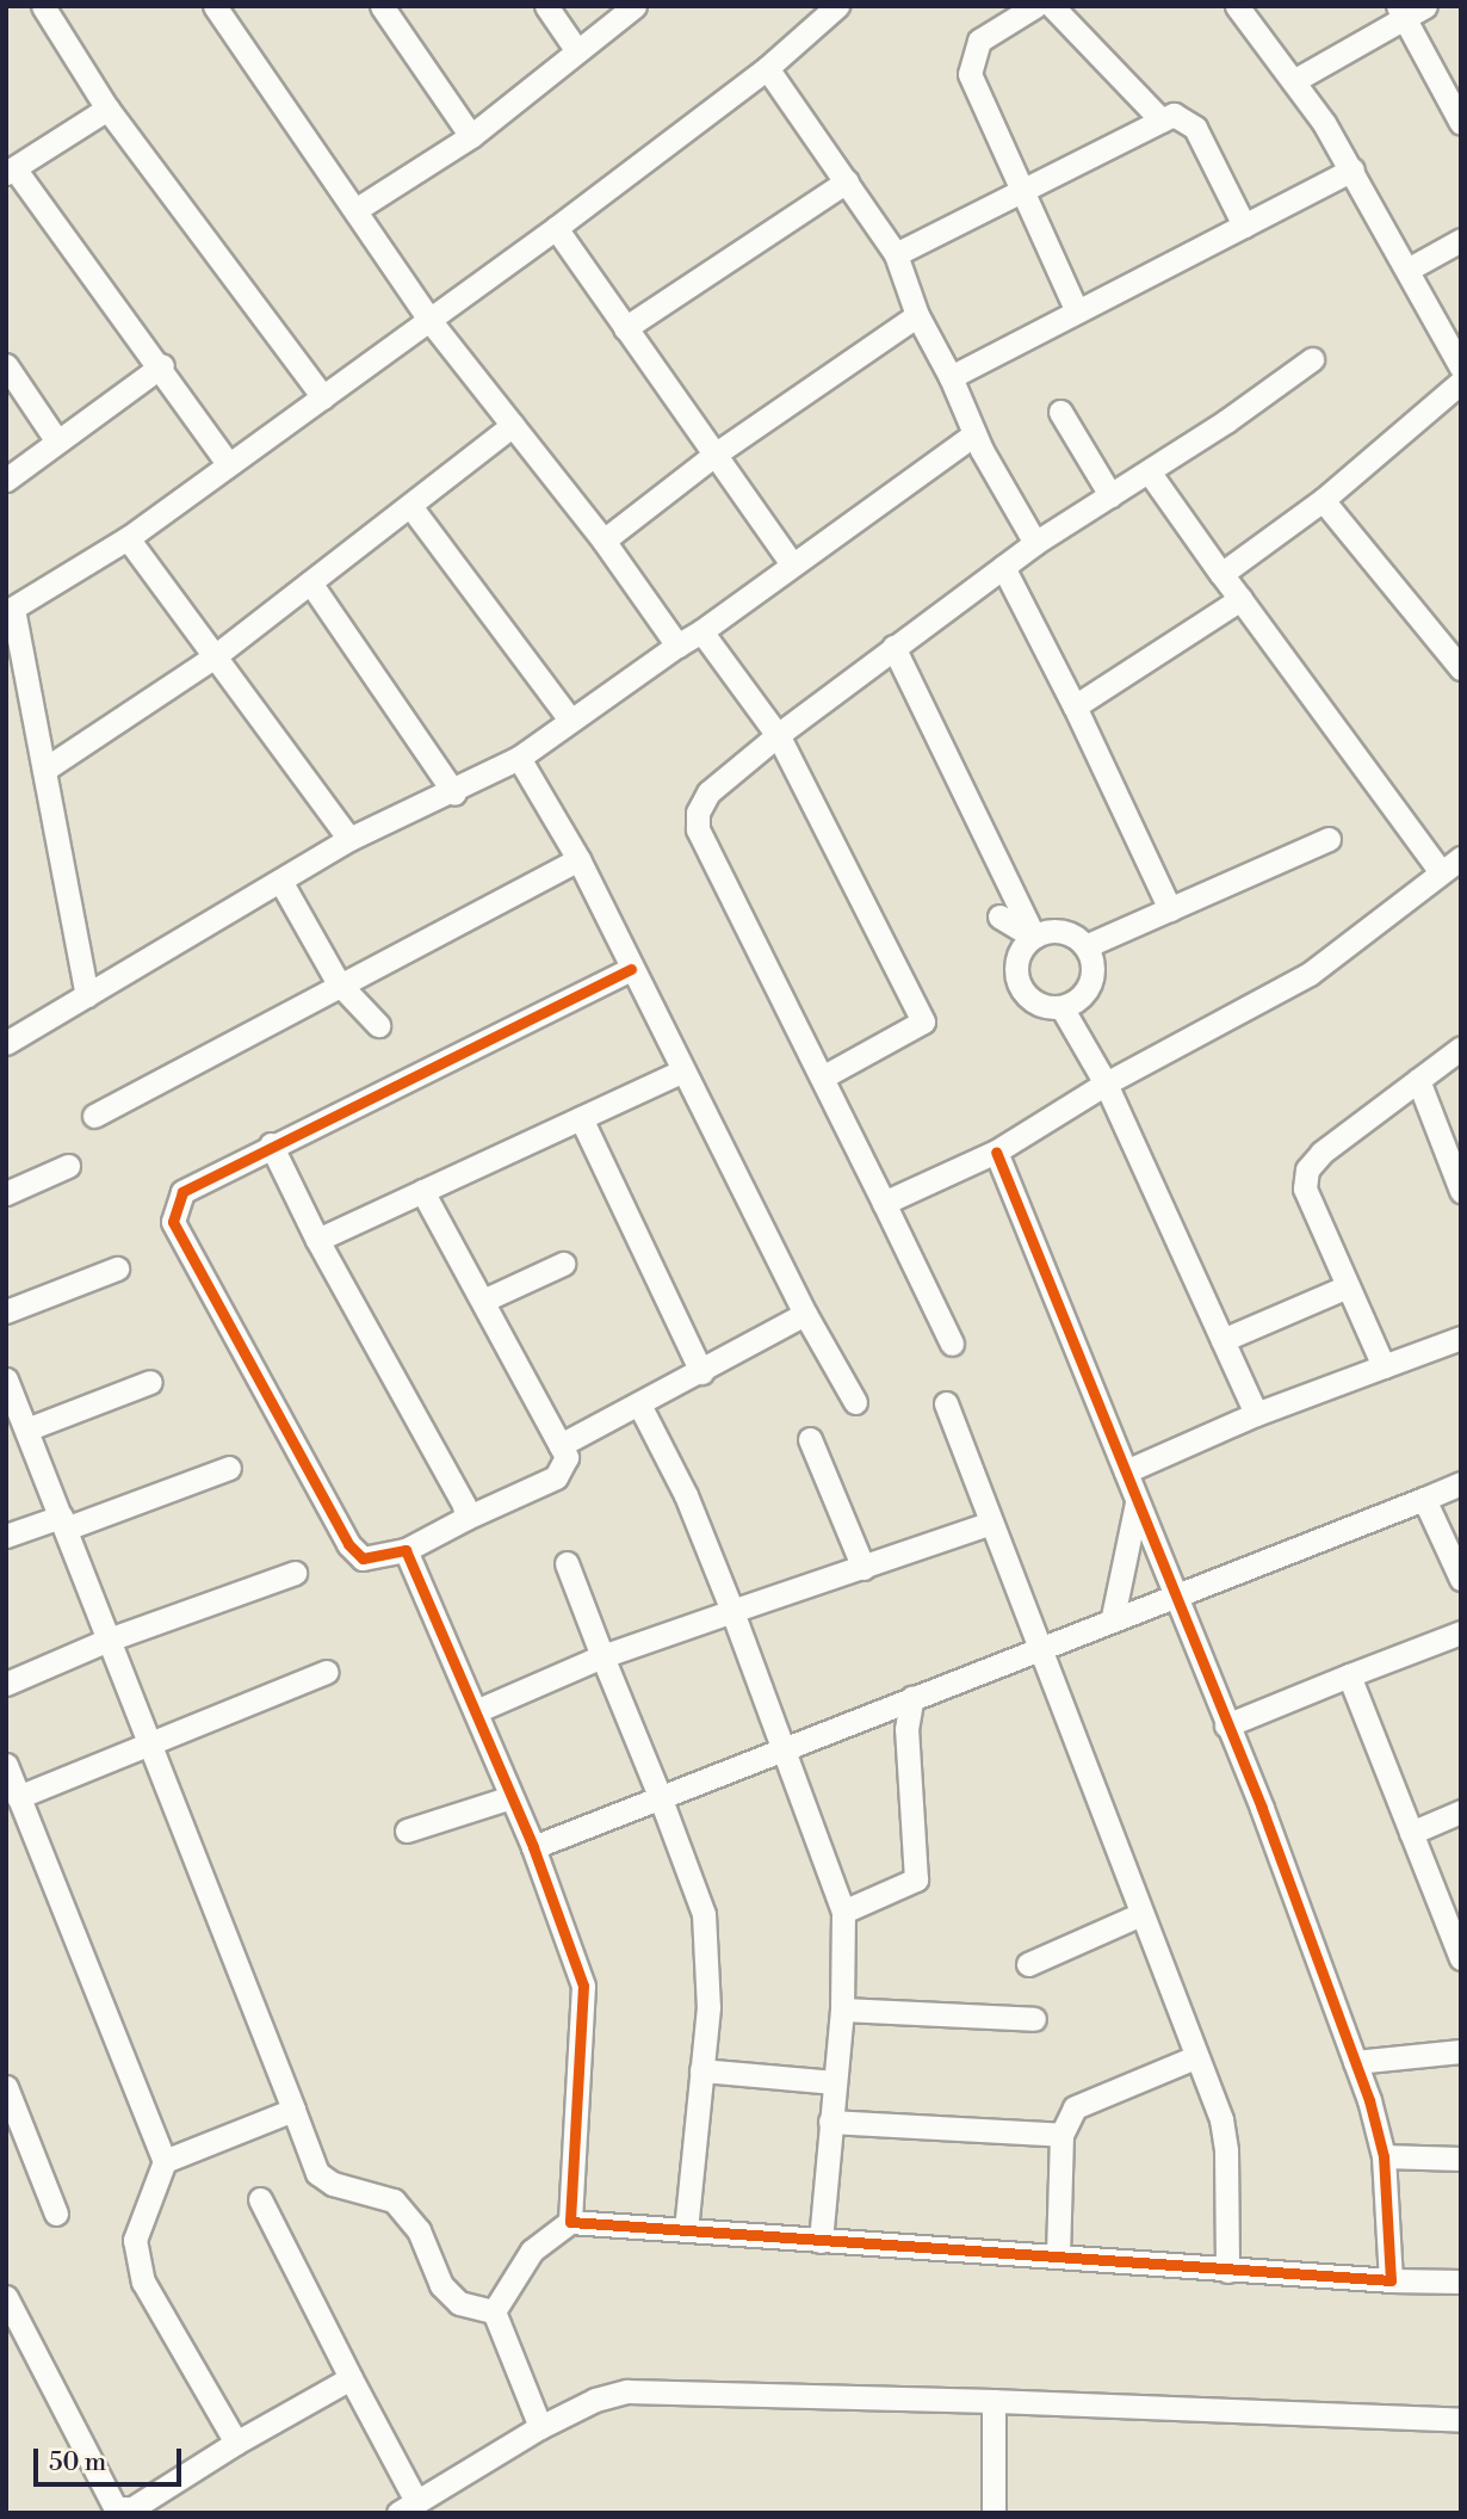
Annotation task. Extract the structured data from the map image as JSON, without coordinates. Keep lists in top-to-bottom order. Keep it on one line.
{"scale_bar":"50 m"}
